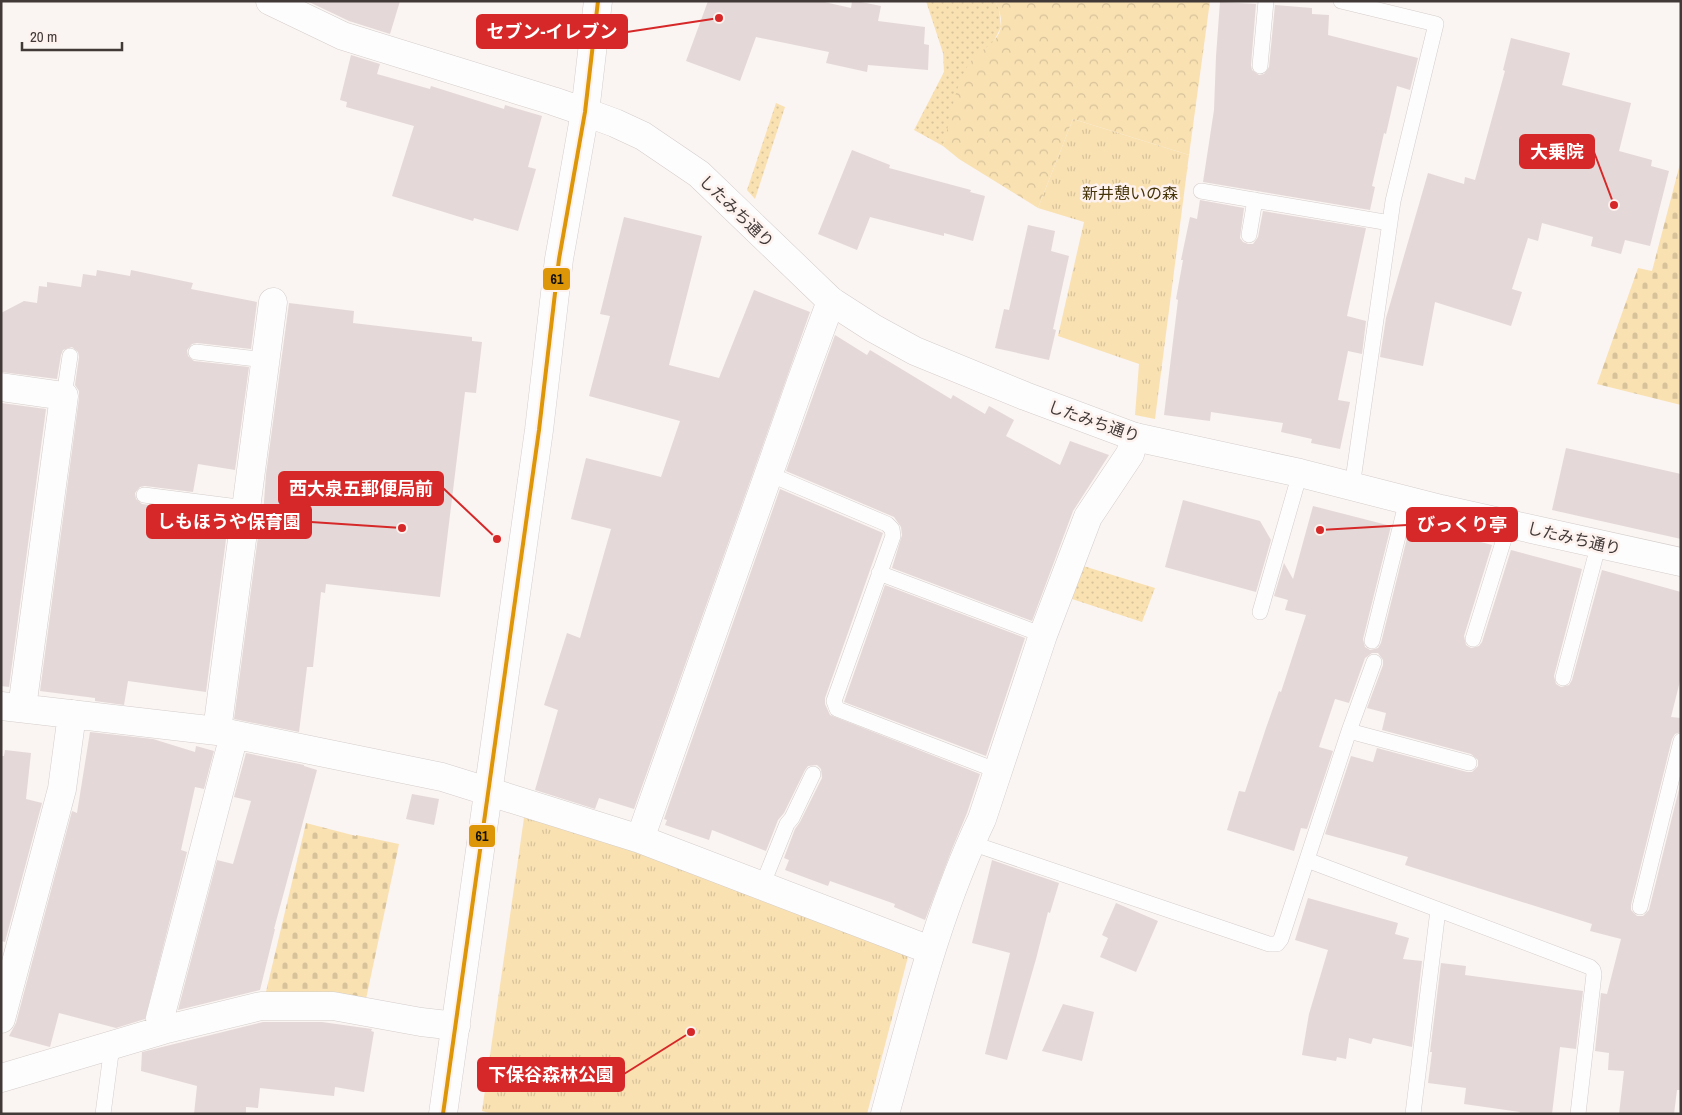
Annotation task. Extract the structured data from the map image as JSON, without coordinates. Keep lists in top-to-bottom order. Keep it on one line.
{"streets":{"street":["したみち通り"]},"parks":["新井憩いの森"],"places":["セブン-イレブン","大乗院","しもほうや保育園","びっくり亭","西大泉五郵便局前","下保谷森林公園"],"lines":["transit line 61"],"scale_bar":"20 m"}
